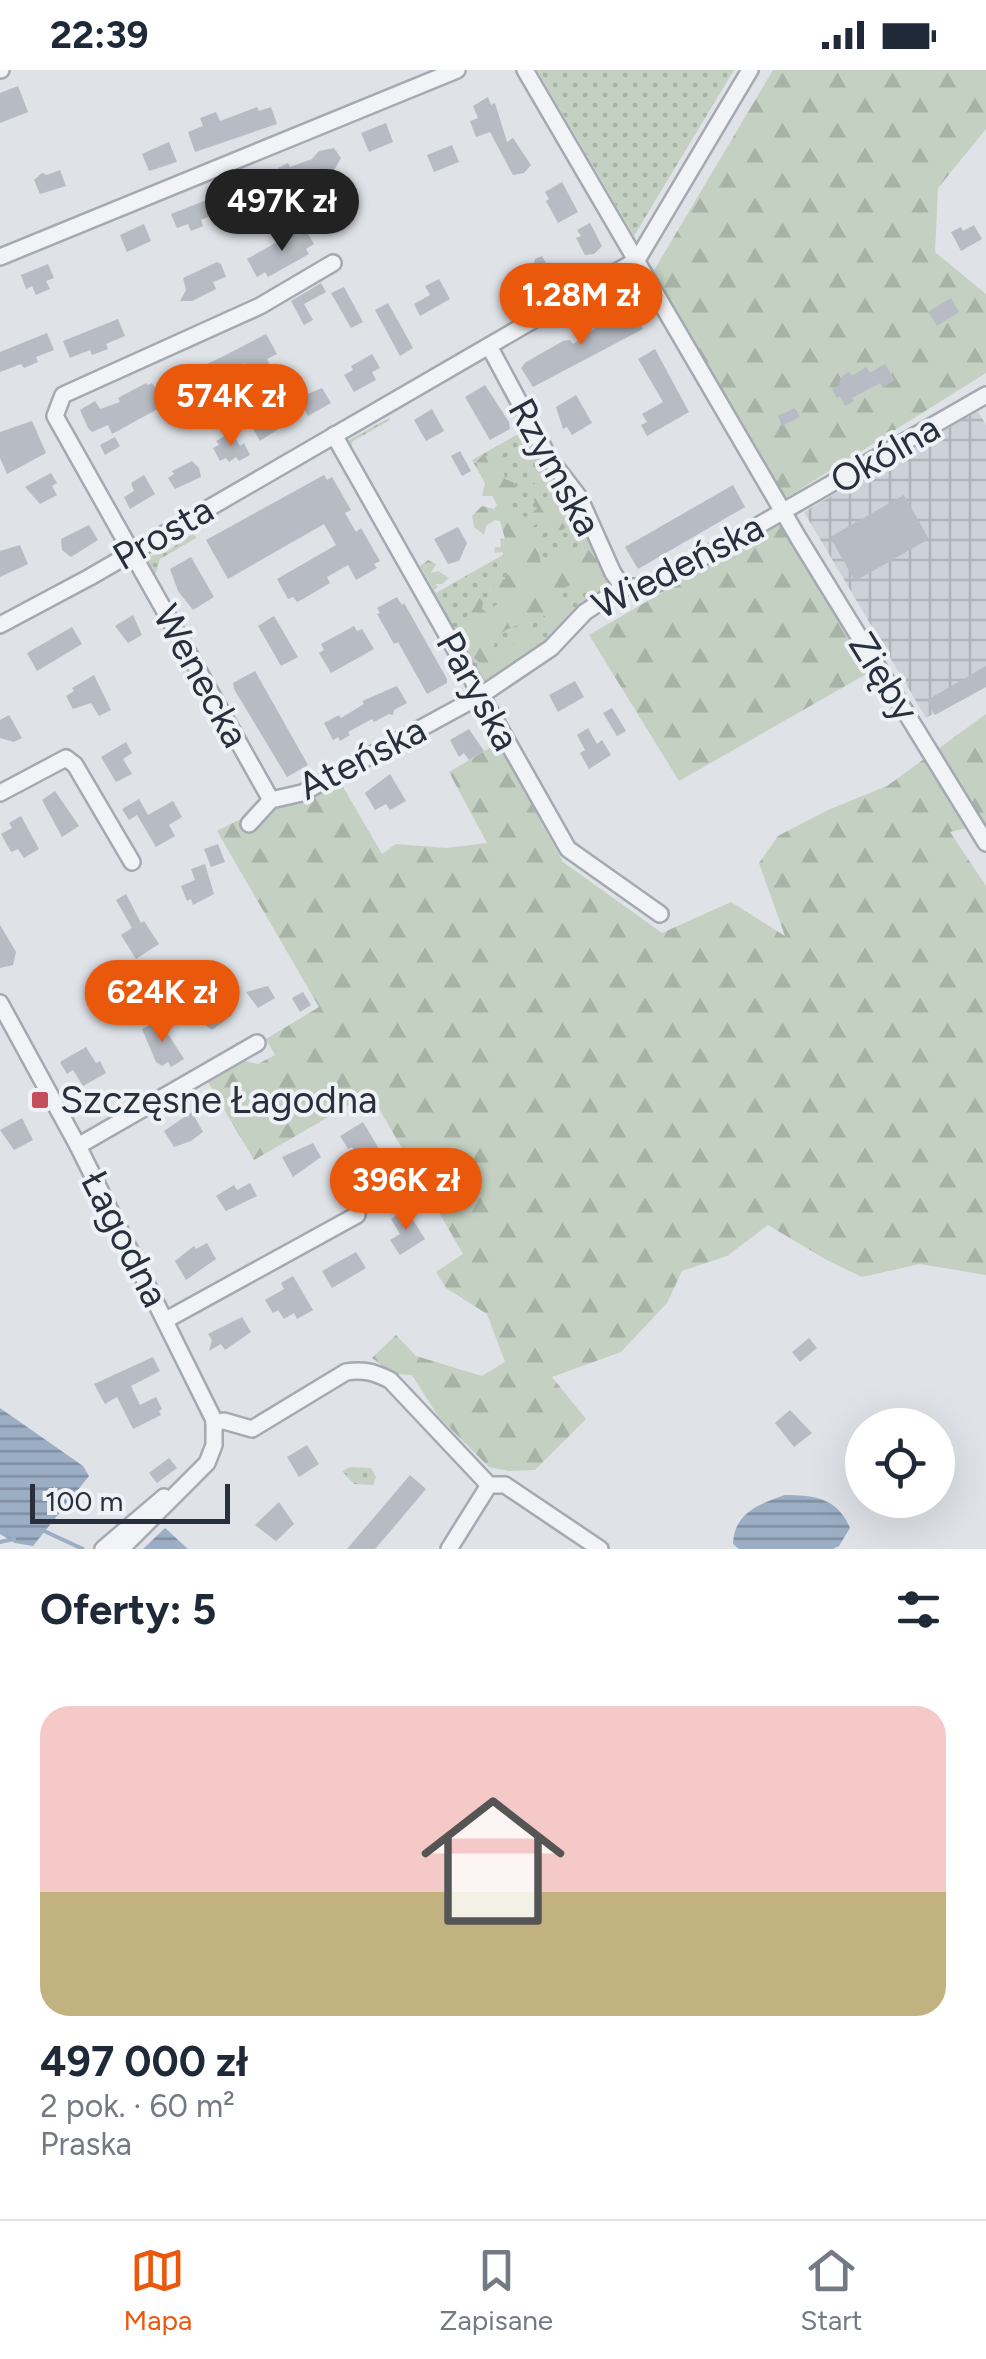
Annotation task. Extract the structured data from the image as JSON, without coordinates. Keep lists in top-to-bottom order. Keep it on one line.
{"streets":{"street":["Okólna","Rzymska","Prosta","Wiedeńska","Wenecka","Zięby","Paryska","Ateńska","Łagodna"]},"crossings":[["Okólna","Wiedeńska"],["Okólna","Zięby"],["Rzymska","Prosta"],["Rzymska","Wiedeńska"],["Prosta","Wenecka"],["Prosta","Zięby"],["Prosta","Paryska"],["Wiedeńska","Zięby"],["Wiedeńska","Paryska"],["Wiedeńska","Ateńska"],["Wenecka","Ateńska"],["Paryska","Ateńska"]],"places":{"transit":["Szczęsne Łagodna"]},"scale_bar":"100 m","page":{"status":"22:39","price":["497K zł","1.28M zł","574K zł","624K zł","396K zł"],"scale":"100 m","heading":"Oferty: 5","list":[{"name":"497 000 zł","note":"2 pok. · 60 m² · Praska"}],"tabs":["Mapa","Zapisane","Start"]}}
